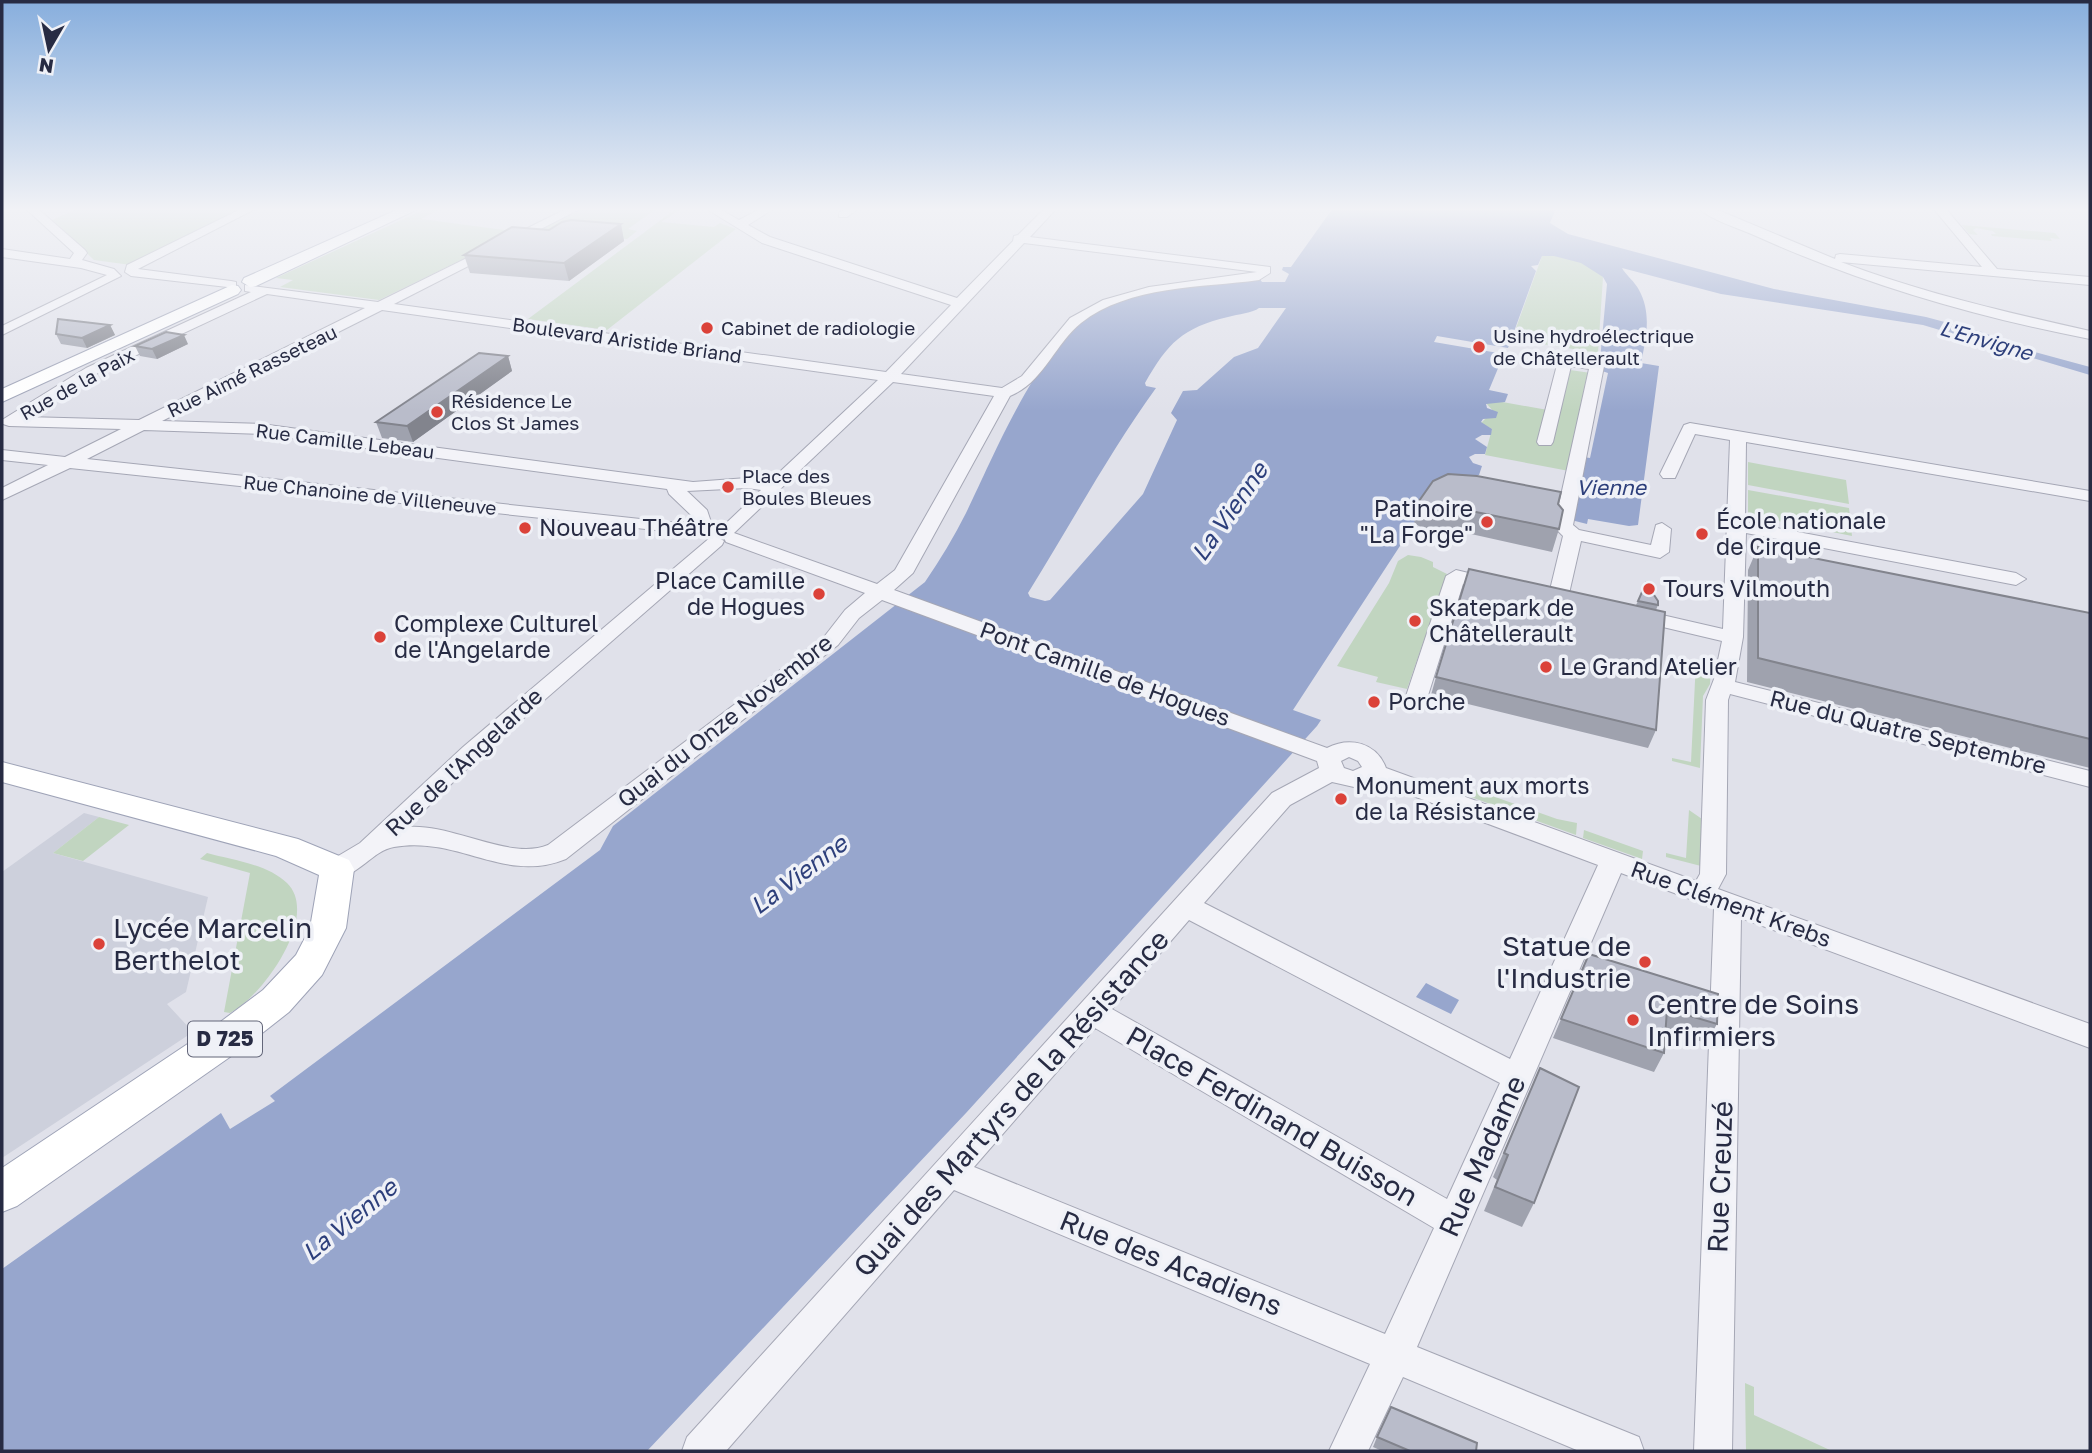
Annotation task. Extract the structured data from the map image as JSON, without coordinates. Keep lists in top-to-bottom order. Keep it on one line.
{"streets":{"main road":["D 725"],"street":["Boulevard Aristide Briand","Rue Aimé Rasseteau","Rue de la Paix","Rue Camille Lebeau","Rue Chanoine de Villeneuve","Pont Camille de Hogues","Quai du Onze Novembre","Rue du Quatre Septembre","Rue de l'Angelarde","Rue Clément Krebs","Quai des Martyrs de la Résistance","Place Ferdinand Buisson","Rue Madame","Rue Creuzé","Rue des Acadiens"]},"crossings":[["Boulevard Aristide Briand","Rue Aimé Rasseteau"],["Boulevard Aristide Briand","Rue de la Paix"],["Boulevard Aristide Briand","Quai du Onze Novembre"],["Boulevard Aristide Briand","Rue de l'Angelarde"],["Rue Aimé Rasseteau","Rue Camille Lebeau"],["Rue Aimé Rasseteau","Rue Chanoine de Villeneuve"],["Rue de la Paix","Rue Camille Lebeau"],["Rue Chanoine de Villeneuve","Rue de l'Angelarde"],["Pont Camille de Hogues","Quai du Onze Novembre"],["Pont Camille de Hogues","Rue Clément Krebs"],["Pont Camille de Hogues","Quai des Martyrs de la Résistance"],["Quai du Onze Novembre","Rue de l'Angelarde"],["Rue du Quatre Septembre","Rue Creuzé"],["Rue de l'Angelarde","D 725"],["Rue Clément Krebs","Quai des Martyrs de la Résistance"],["Rue Clément Krebs","Rue Madame"],["Rue Clément Krebs","Rue Creuzé"],["Quai des Martyrs de la Résistance","Place Ferdinand Buisson"],["Quai des Martyrs de la Résistance","Rue des Acadiens"],["Place Ferdinand Buisson","Rue Madame"],["Rue Madame","Rue des Acadiens"]],"water":["L'Envigne","Vienne","La Vienne"],"places":["Cabinet de radiologie","Usine hydroélectrique de Châtellerault","Résidence Le Clos St James","Place des Boules Bleues","Patinoire \"La Forge\"","Nouveau Théâtre","École nationale de Cirque","Tours Vilmouth","Place Camille de Hogues","Skatepark de Châtellerault","Complexe Culturel de l'Angelarde","Le Grand Atelier","Porche","Monument aux morts de la Résistance","Lycée Marcelin Berthelot","Statue de l'Industrie","Centre de Soins Infirmiers"],"north":"bottom"}
